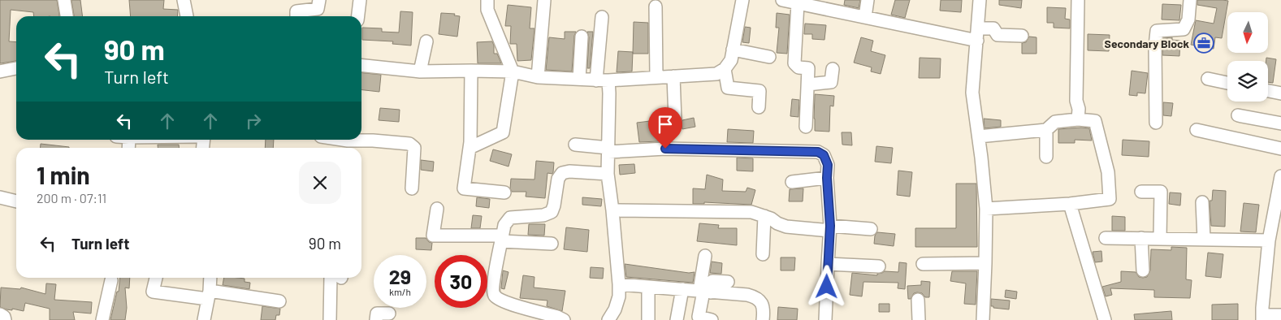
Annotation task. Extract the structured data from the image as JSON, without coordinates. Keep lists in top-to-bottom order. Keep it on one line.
{"places":{"office":["Secondary Block"]},"north":"bottom","page":{"turn":["90 m","Turn left"],"heading":["1 min","200 m · 07:11"],"list":[{"name":"Turn left","value":"90 m"}],"speed":"29 km/h","limit":"30"}}
